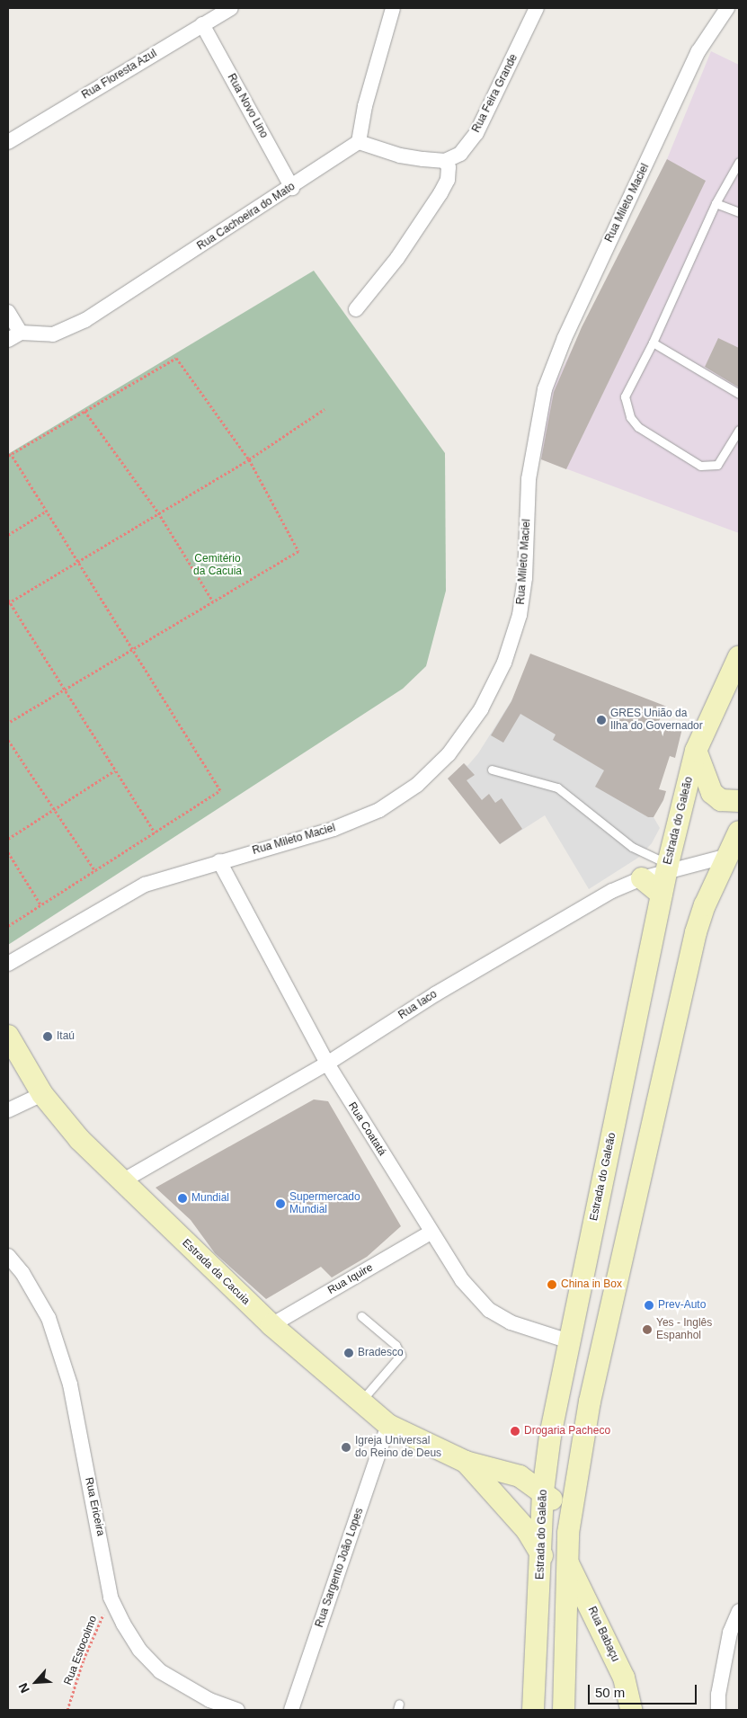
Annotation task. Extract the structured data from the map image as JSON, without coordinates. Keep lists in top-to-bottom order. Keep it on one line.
{"streets":{"main road":["Estrada do Galeão","Estrada da Cacuia","Rua Babaçu"],"street":["Rua Floresta Azul","Rua Feira Grande","Rua Novo Lino","Rua Mileto Maciel","Rua Cachoeira do Mato","Rua Iaco","Rua Coatatá","Rua Iquire","Rua Ericeira","Rua Sargento João Lopes"],"path":["Rua Estocolmo"]},"crossings":[["Rua Floresta Azul","Rua Novo Lino"],["Rua Novo Lino","Rua Cachoeira do Mato"],["Rua Mileto Maciel","Rua Coatatá"],["Estrada do Galeão","Rua Iaco"],["Estrada do Galeão","Rua Coatatá"],["Estrada do Galeão","Estrada da Cacuia"],["Rua Iaco","Rua Coatatá"],["Rua Iaco","Estrada da Cacuia"],["Rua Coatatá","Rua Iquire"],["Estrada da Cacuia","Rua Iquire"],["Estrada da Cacuia","Rua Sargento João Lopes"],["Rua Ericeira","Rua Estocolmo"]],"parks":["Cemitério da Cacuia"],"places":["GRES União da Ilha do Governador","Itaú","Mundial","Supermercado Mundial","China in Box","Prev-Auto","Yes - Inglês Espanhol","Bradesco","Drogaria Pacheco","Igreja Universal do Reino de Deus"],"scale_bar":"50 m","north":"bottom left"}
